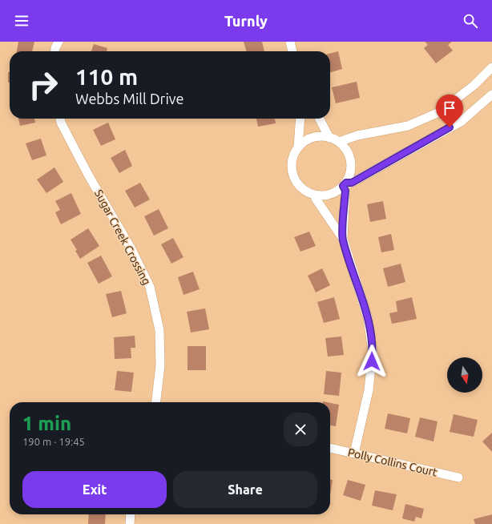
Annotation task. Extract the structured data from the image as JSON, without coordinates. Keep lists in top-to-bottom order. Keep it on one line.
{"streets":{"street":["Sugar Creek Crossing","Polly Collins Court"]},"north":"bottom","page":{"header":"Turnly","turn":["110 m","Webbs Mill Drive"],"heading":["1 min","190 m · 19:45"],"buttons":["Exit","Share"]}}
